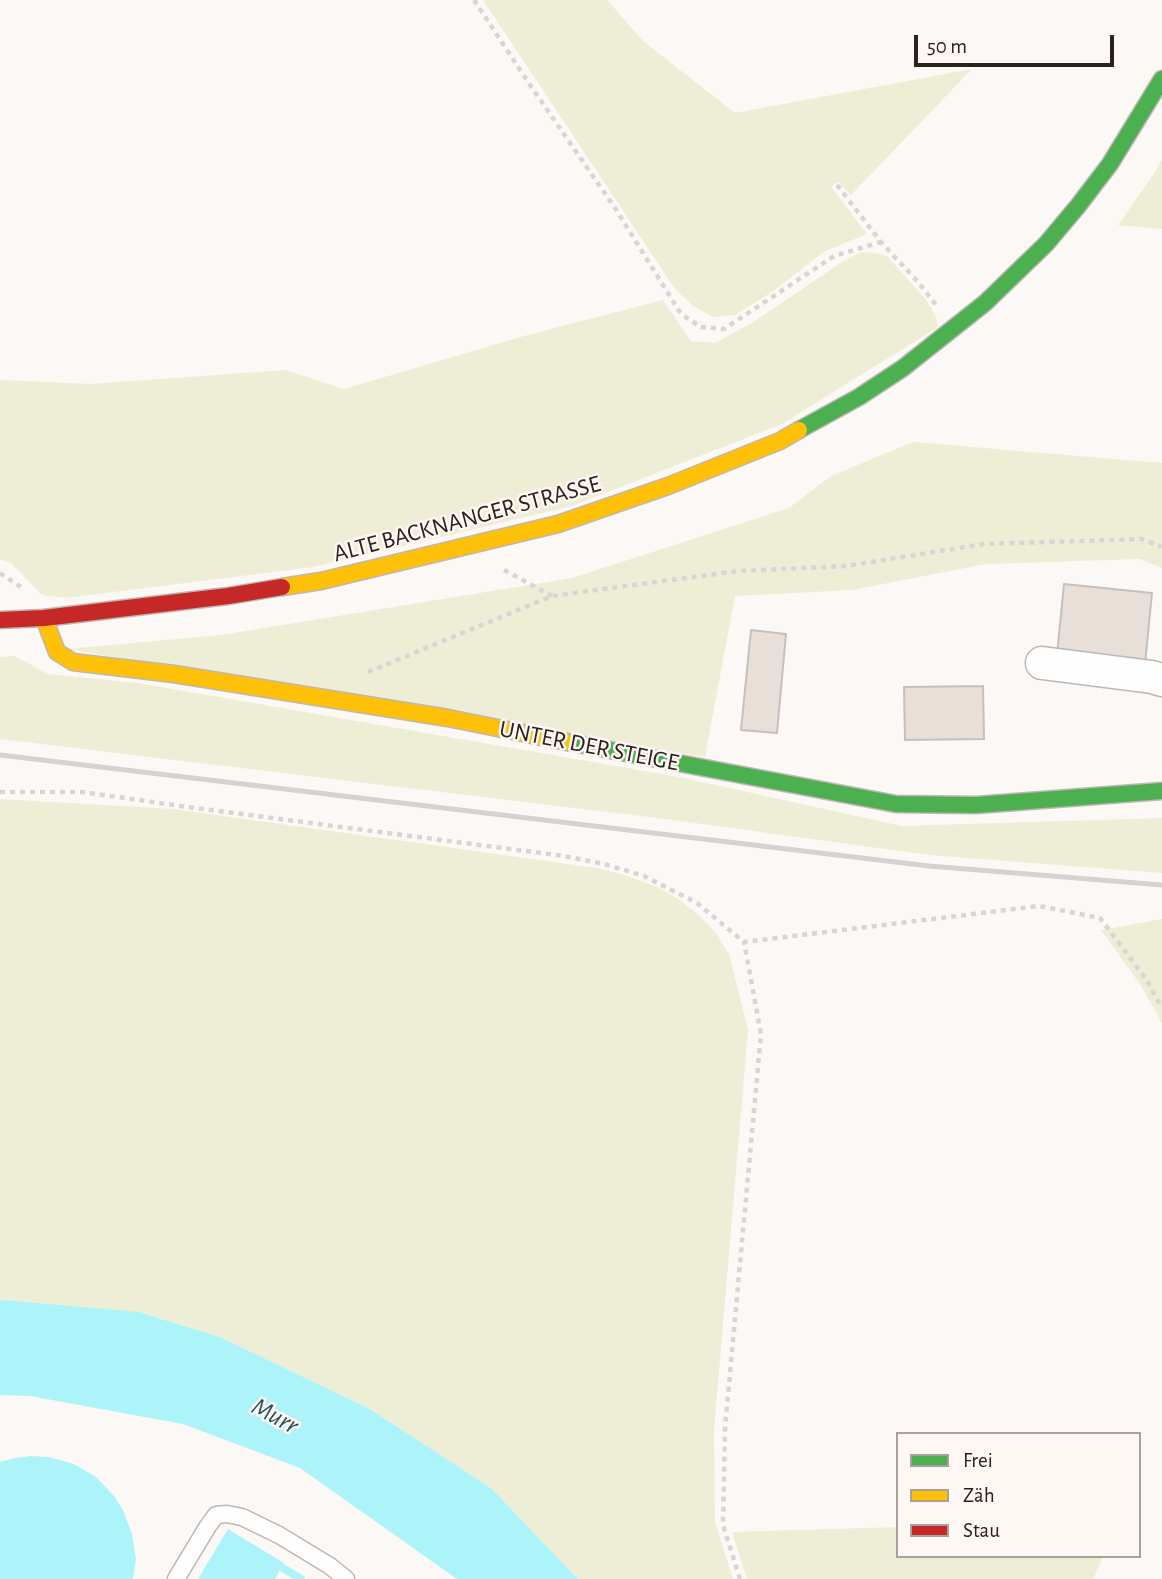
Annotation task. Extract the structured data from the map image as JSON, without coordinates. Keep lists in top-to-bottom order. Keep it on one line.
{"streets":{"street":["ALTE BACKNANGER STRASSE","UNTER DER STEIGE"]},"crossings":[["ALTE BACKNANGER STRASSE","UNTER DER STEIGE"]],"water":["Murr"],"legend":["Frei","Zäh","Stau"],"scale_bar":"50 m"}
